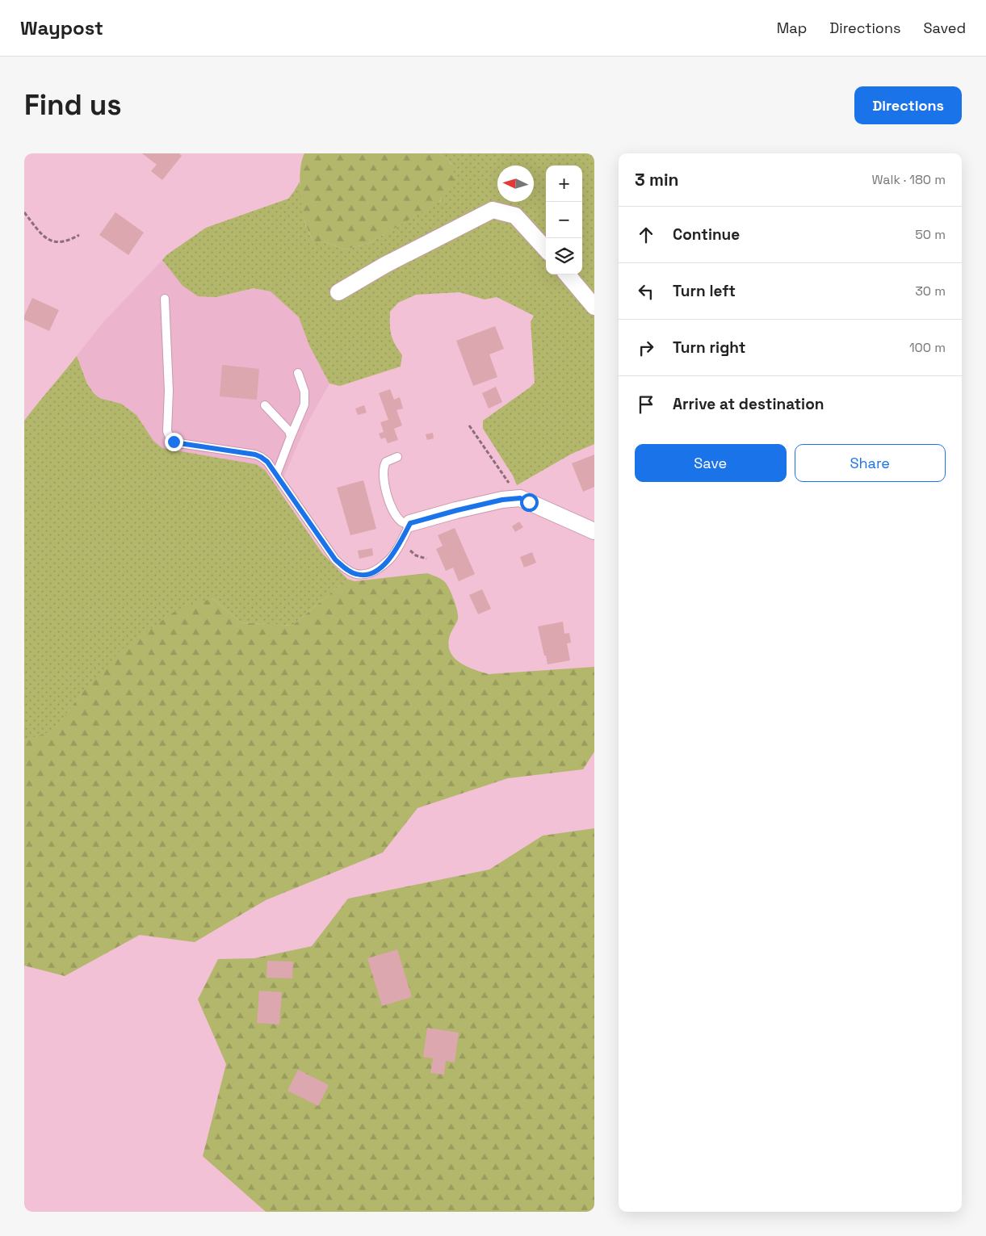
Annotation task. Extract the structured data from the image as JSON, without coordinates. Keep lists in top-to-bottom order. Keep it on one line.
{"north":"left","page":{"header":"Waypost","nav":["Map","Directions","Saved"],"buttons":["Directions",["Save","Share"]],"title":"Find us","heading":["3 min","Walk · 180 m"],"map_buttons":["+","−"],"list":[["Continue","50 m"],["Turn left","30 m"],["Turn right","100 m"],"Arrive at destination"]}}
